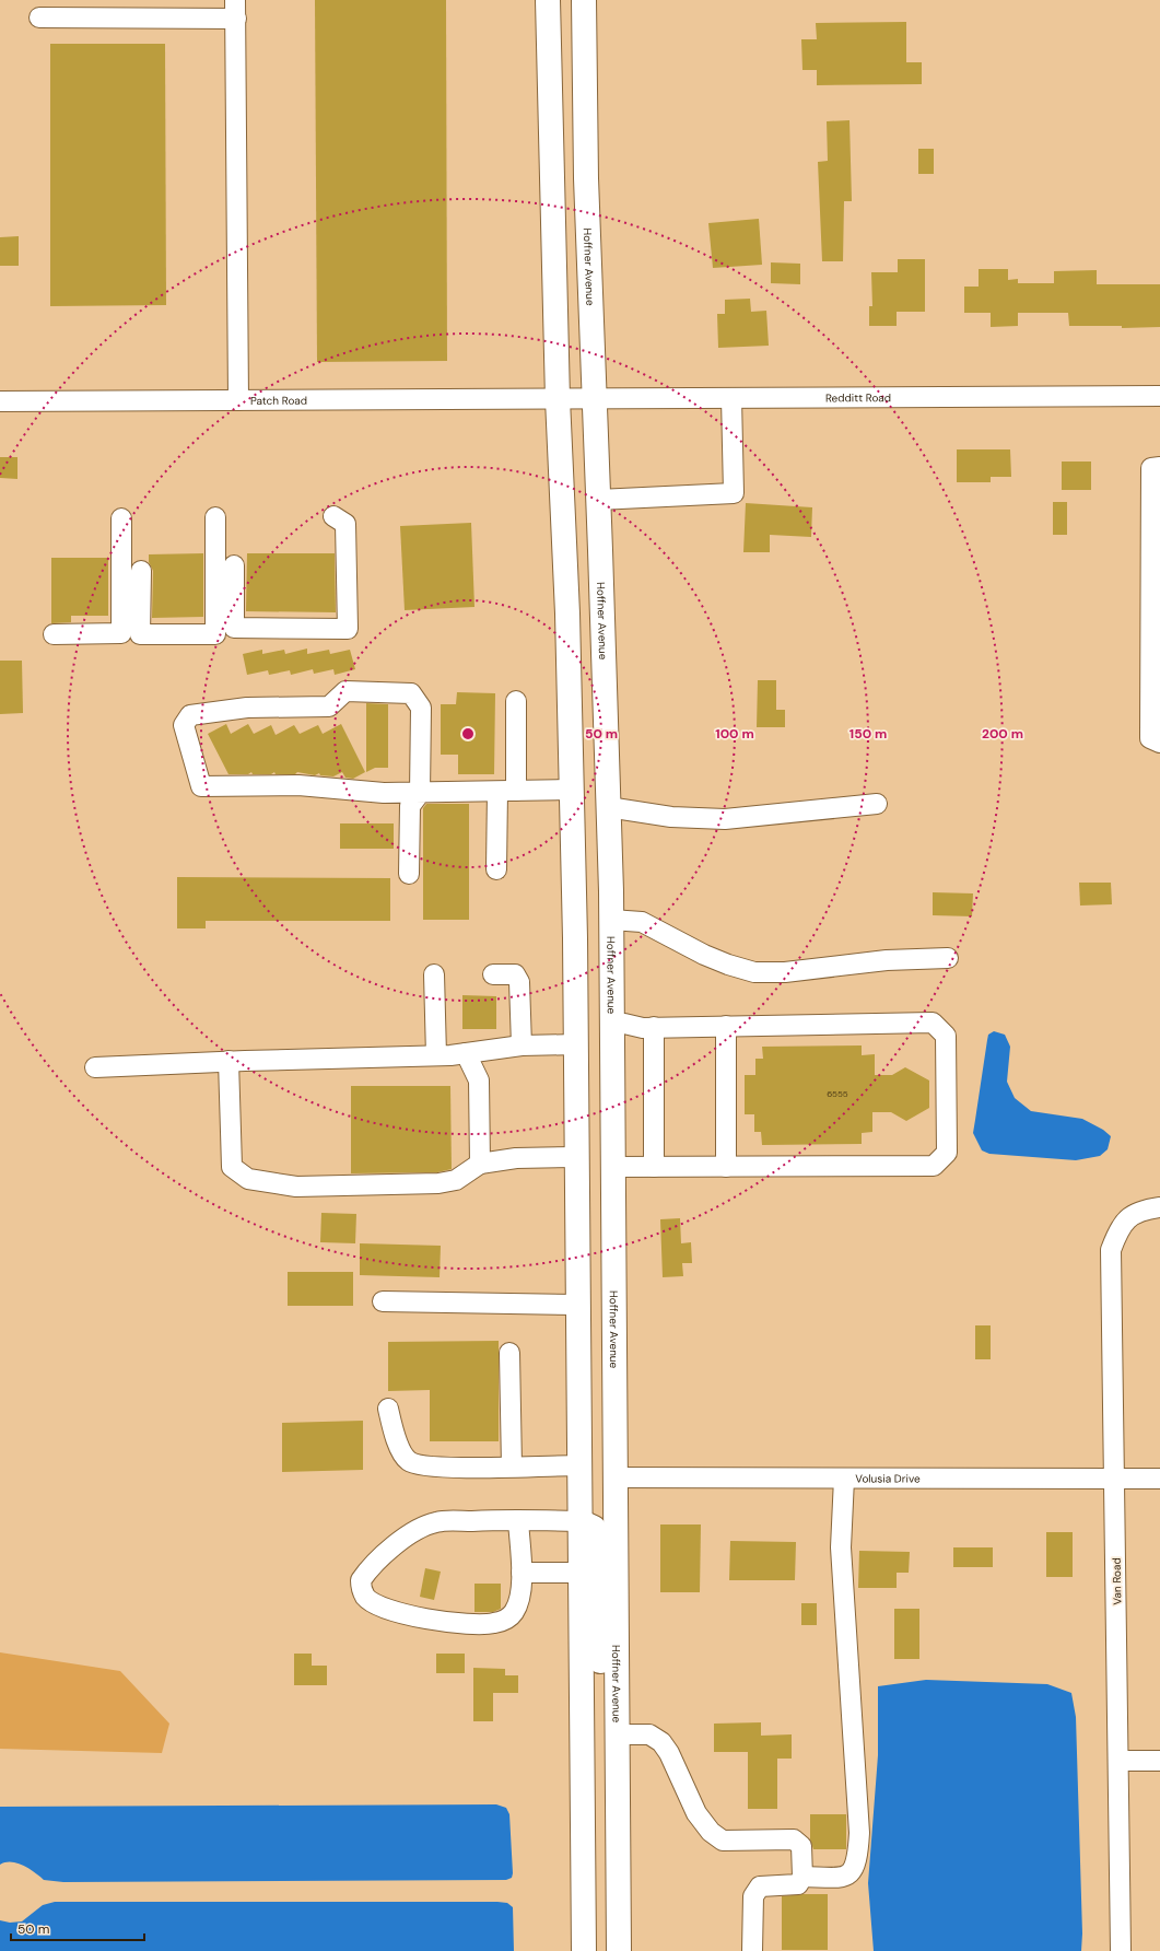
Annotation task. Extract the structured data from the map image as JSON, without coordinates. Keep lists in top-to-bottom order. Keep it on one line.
{"streets":{"main road":["Hoffner Avenue"],"street":["Redditt Road","Patch Road","Volusia Drive","Van Road"]},"crossings":[["Hoffner Avenue","Redditt Road"],["Hoffner Avenue","Volusia Drive"],["Redditt Road","Patch Road"],["Volusia Drive","Van Road"]],"house_numbers":["6555"],"scale_bar":"50 m","rings":["50 m","100 m","150 m","200 m"]}
